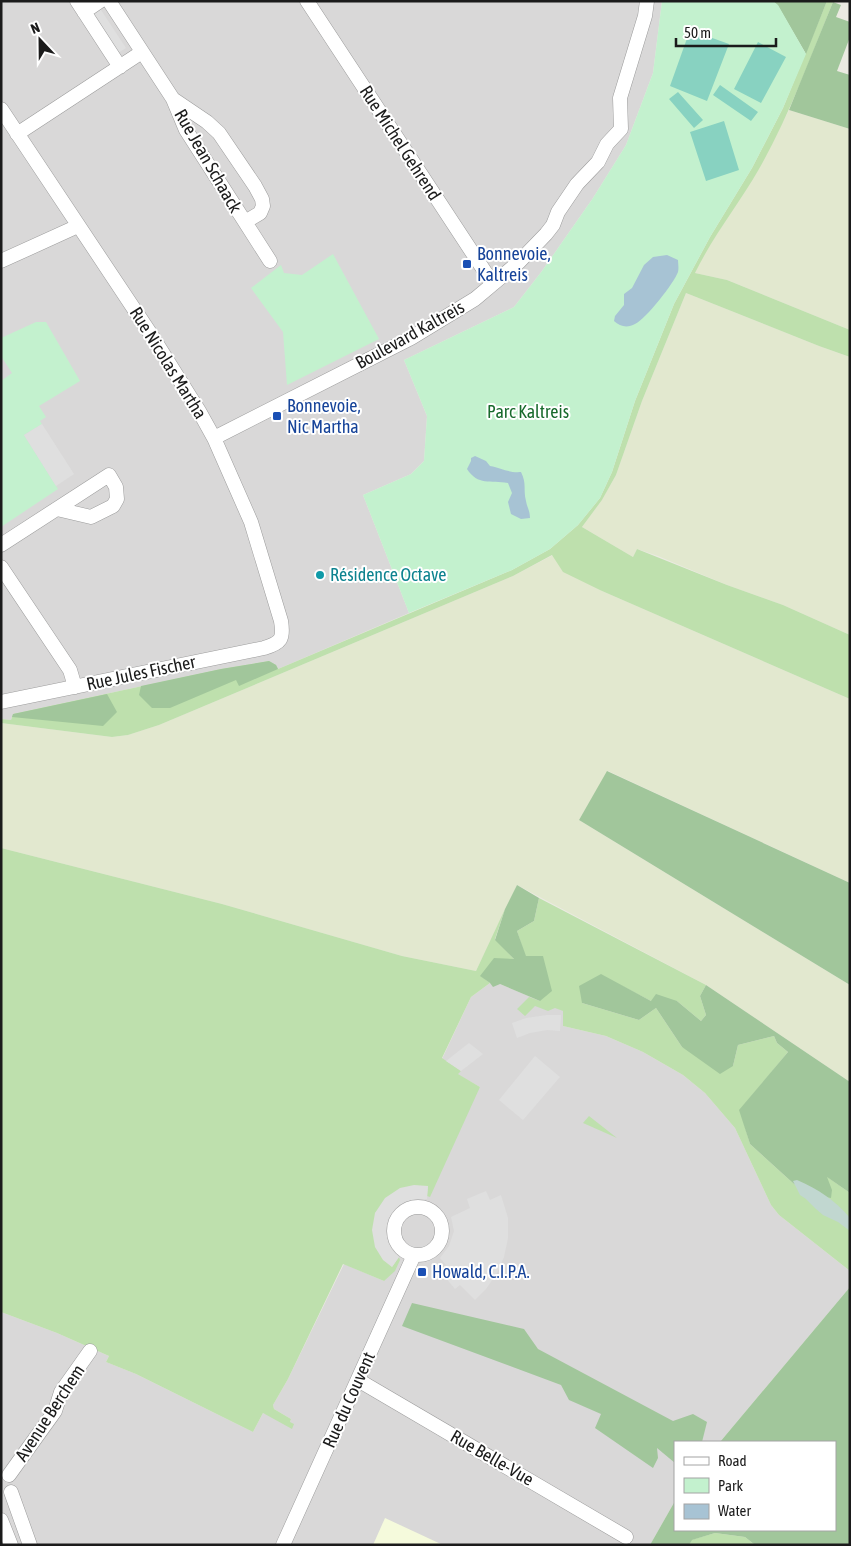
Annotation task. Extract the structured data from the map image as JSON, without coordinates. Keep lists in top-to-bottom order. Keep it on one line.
{"streets":{"street":["Rue Michel Gehrend","Rue Jean Schaack","Boulevard Kaltreis","Rue Nicolas Martha","Rue Jules Fischer","Rue du Couvent","Avenue Berchem","Rue Belle-Vue"]},"crossings":[["Rue Michel Gehrend","Boulevard Kaltreis"],["Boulevard Kaltreis","Rue Nicolas Martha"],["Rue Nicolas Martha","Rue Jules Fischer"],["Rue du Couvent","Rue Belle-Vue"]],"parks":["Parc Kaltreis"],"places":{"transit":["Bonnevoie, Kaltreis","Bonnevoie, Nic Martha","Howald, C.I.P.A."],"other":["Résidence Octave"]},"legend":["Road","Park","Water"],"scale_bar":"50 m","north":"top"}
